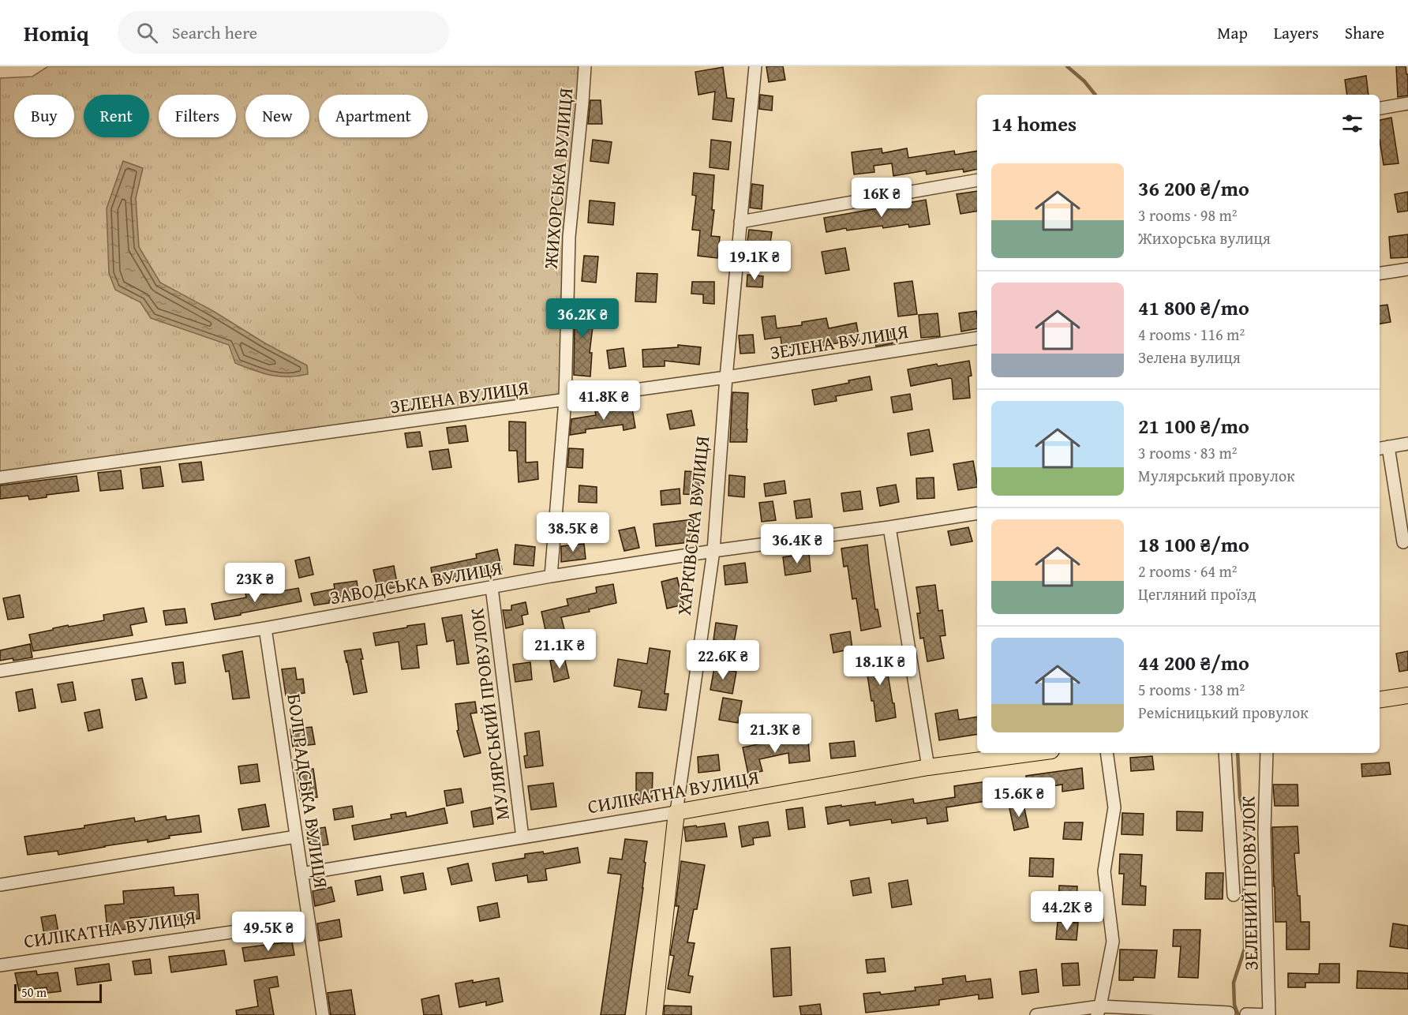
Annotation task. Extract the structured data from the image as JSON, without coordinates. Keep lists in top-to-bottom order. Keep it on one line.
{"streets":{"main road":["ХАРКІВСЬКА ВУЛИЦЯ","СИЛІКАТНА ВУЛИЦЯ"],"street":["ЖИХОРСЬКА ВУЛИЦЯ","ЗЕЛЕНА ВУЛИЦЯ","ЗАВОДСЬКА ВУЛИЦЯ","МУЛЯРСЬКИЙ ПРОВУЛОК","БОЛГРАДСЬКА ВУЛИЦЯ","ЗЕЛЕНИЙ ПРОВУЛОК"]},"crossings":[["ЖИХОРСЬКА ВУЛИЦЯ","ЗЕЛЕНА ВУЛИЦЯ"],["ЖИХОРСЬКА ВУЛИЦЯ","ЗАВОДСЬКА ВУЛИЦЯ"],["ЗЕЛЕНА ВУЛИЦЯ","ХАРКІВСЬКА ВУЛИЦЯ"],["ХАРКІВСЬКА ВУЛИЦЯ","ЗАВОДСЬКА ВУЛИЦЯ"],["ХАРКІВСЬКА ВУЛИЦЯ","СИЛІКАТНА ВУЛИЦЯ"],["ЗАВОДСЬКА ВУЛИЦЯ","МУЛЯРСЬКИЙ ПРОВУЛОК"],["ЗАВОДСЬКА ВУЛИЦЯ","БОЛГРАДСЬКА ВУЛИЦЯ"],["МУЛЯРСЬКИЙ ПРОВУЛОК","СИЛІКАТНА ВУЛИЦЯ"],["БОЛГРАДСЬКА ВУЛИЦЯ","СИЛІКАТНА ВУЛИЦЯ"]],"scale_bar":"50 m","page":{"header":"Homiq","search":"Search here","nav":["Map","Layers","Share"],"chip":["Buy","Rent","Filters","New","Apartment"],"heading":"14 homes","list":[{"name":"36 200 ₴/mo","note":"3 rooms · 98 m² · Жихорська вулиця"},{"name":"41 800 ₴/mo","note":"4 rooms · 116 m² · Зелена вулиця"},{"name":"21 100 ₴/mo","note":"3 rooms · 83 m² · Мулярський провулок"},{"name":"18 100 ₴/mo","note":"2 rooms · 64 m² · Цегляний проїзд"},{"name":"44 200 ₴/mo","note":"5 rooms · 138 m² · Ремісницький провулок"}],"price":["16K ₴","19.1K ₴","36.2K ₴","41.8K ₴","38.5K ₴","36.4K ₴","23K ₴","21.1K ₴","22.6K ₴","18.1K ₴","21.3K ₴","15.6K ₴","44.2K ₴","49.5K ₴"],"scale":"50 m"}}
